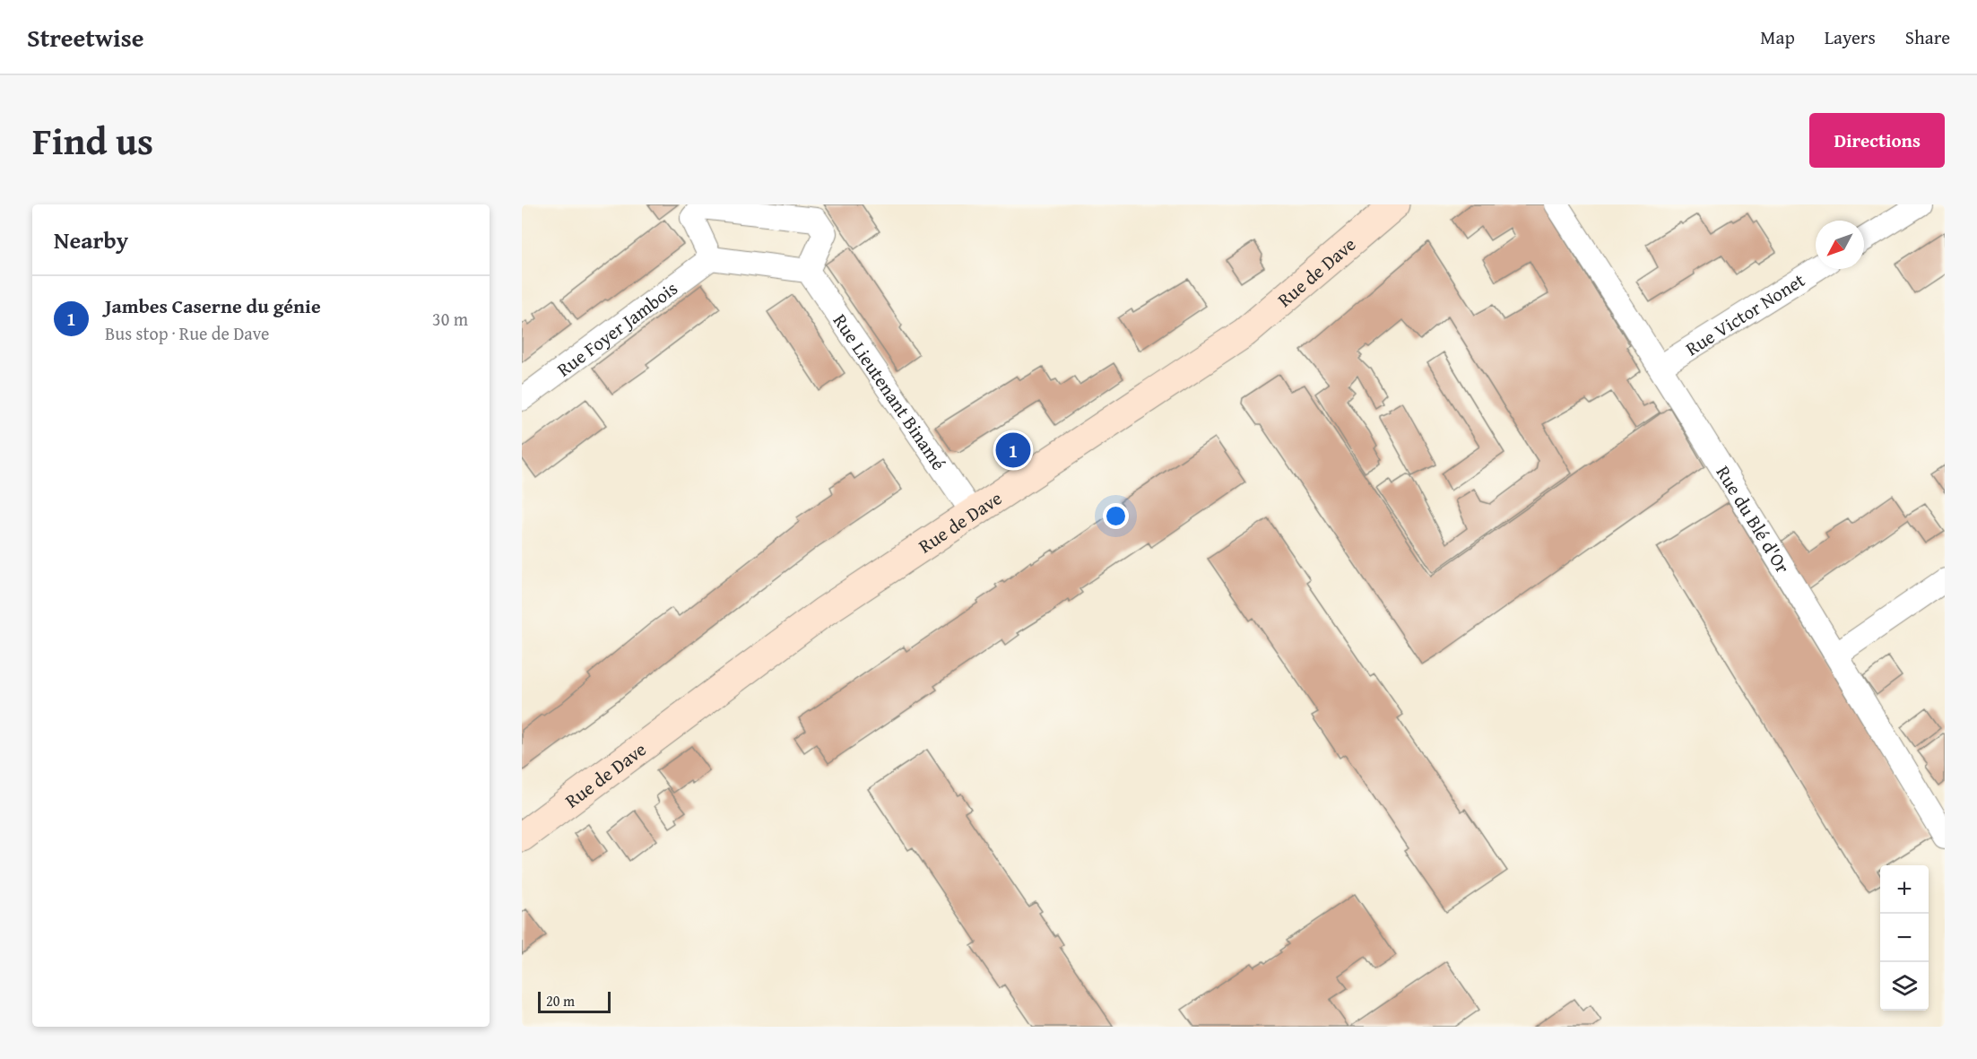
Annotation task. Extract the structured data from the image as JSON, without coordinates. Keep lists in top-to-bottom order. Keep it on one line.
{"streets":{"main road":["Rue de Dave"],"street":["Rue Victor Nonet","Rue Foyer Jambois","Rue Lieutenant Binamé","Rue du Blé d'Or"]},"crossings":[["Rue de Dave","Rue Lieutenant Binamé"],["Rue Victor Nonet","Rue du Blé d'Or"]],"scale_bar":"20 m","north":"bottom left","page":{"header":"Streetwise","nav":["Map","Layers","Share"],"title":"Find us","buttons":"Directions","heading":"Nearby","list":[{"mark":"1","name":"Jambes Caserne du génie","note":"Bus stop · Rue de Dave","value":"30 m"}],"pins":"1","map_buttons":["+","−"],"scale":"20 m"}}
